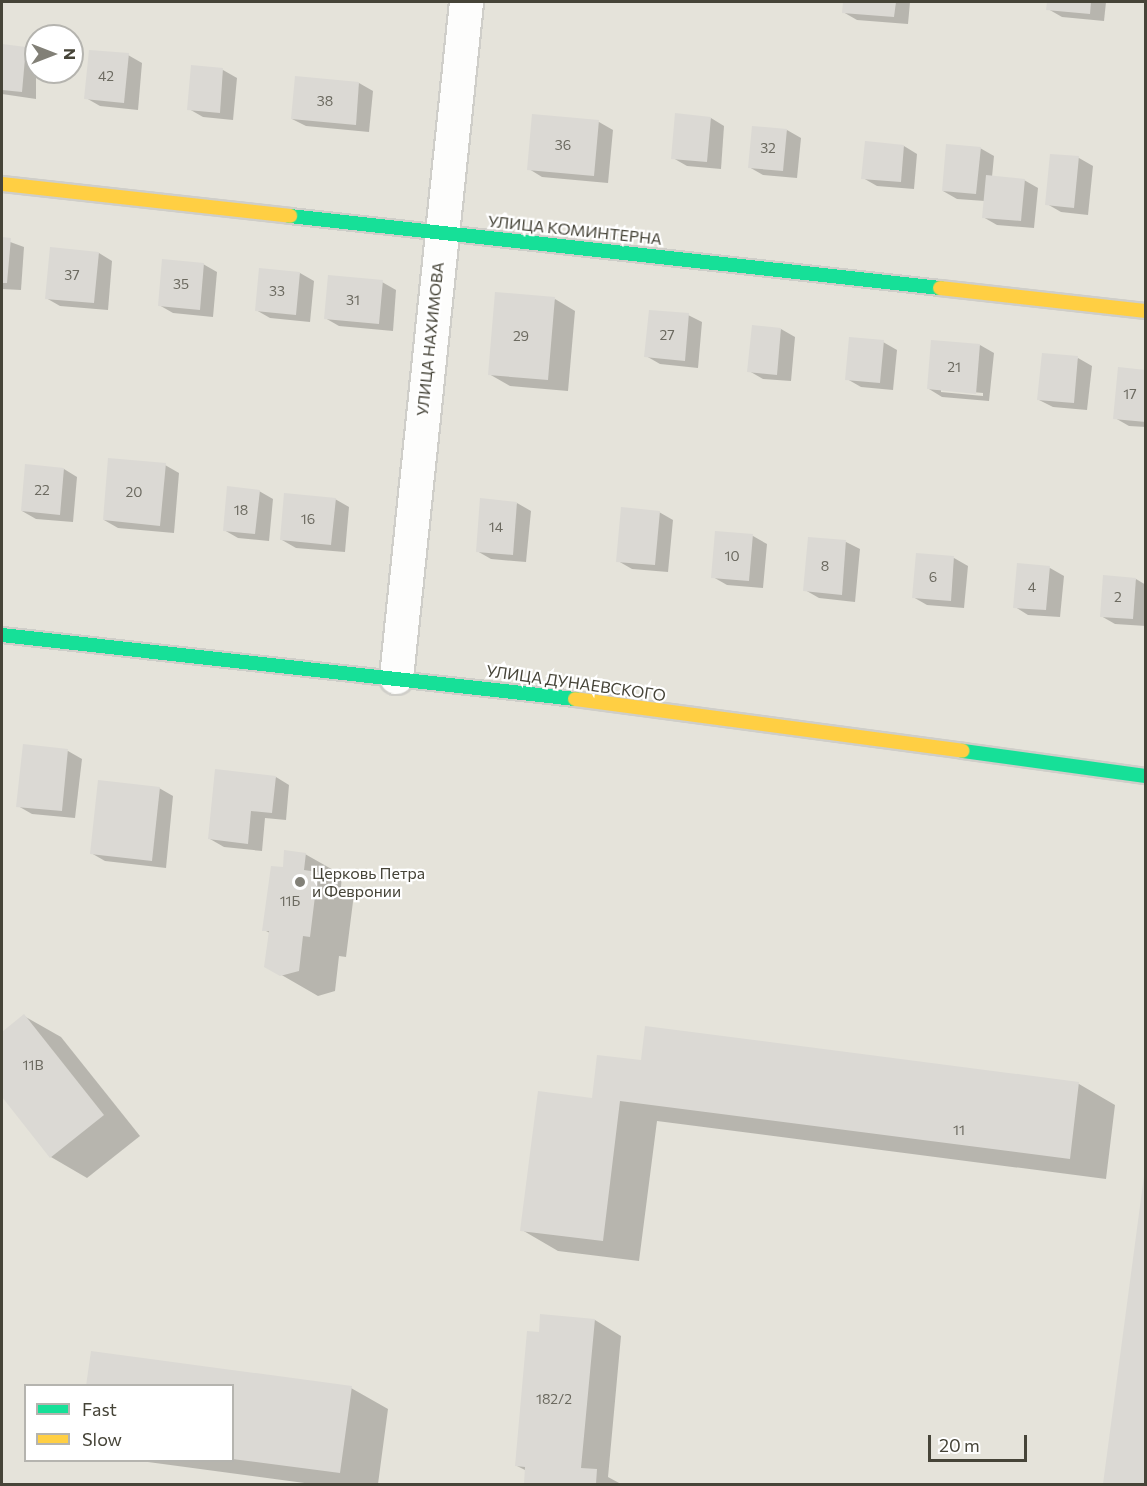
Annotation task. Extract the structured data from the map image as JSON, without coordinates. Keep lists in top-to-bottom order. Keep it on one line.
{"streets":{"street":["УЛИЦА КОМИНТЕРНА","УЛИЦА НАХИМОВА","УЛИЦА ДУНАЕВСКОГО"]},"crossings":[["УЛИЦА КОМИНТЕРНА","УЛИЦА НАХИМОВА"],["УЛИЦА НАХИМОВА","УЛИЦА ДУНАЕВСКОГО"]],"places":["Церковь Петра и Февронии"],"house_numbers":["42","38","36","32","37","35","33","31","27","29","21","17","22","20","18","16","14","10","8","6","4","2","11Б","11В","11","182/2"],"legend":["Fast","Slow"],"scale_bar":"20 m","north":"right"}
